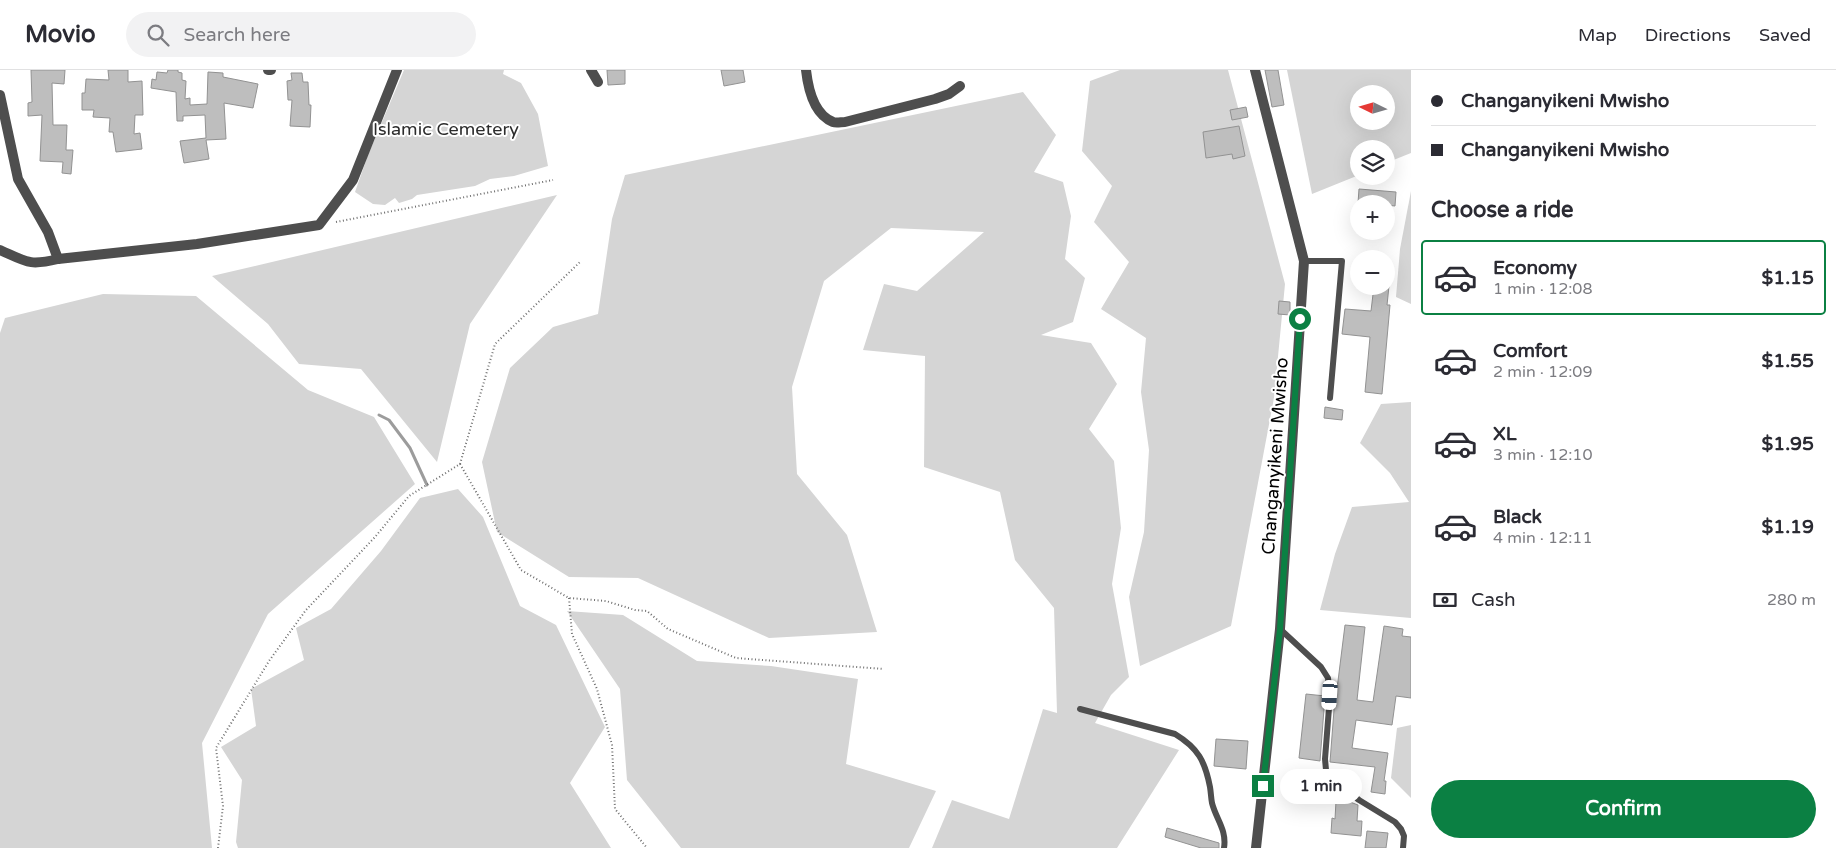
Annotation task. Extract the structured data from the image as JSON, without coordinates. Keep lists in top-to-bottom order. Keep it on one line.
{"streets":{"street":["Changanyikeni Mwisho"]},"parks":["Islamic Cemetery"],"north":"left","page":{"header":"Movio","search":"Search here","nav":["Map","Directions","Saved"],"banner":["Changanyikeni Mwisho","Changanyikeni Mwisho"],"map_buttons":["+","−"],"heading":"Choose a ride","list":[{"name":"Economy","note":"1 min · 12:08","value":"$1.15"},{"name":"Comfort","note":"2 min · 12:09","value":"$1.55"},{"name":"XL","note":"3 min · 12:10","value":"$1.95"},{"name":"Black","note":"4 min · 12:11","value":"$1.19"}],"pay":["Cash","280 m"],"bubble":"1 min","buttons":"Confirm"}}
